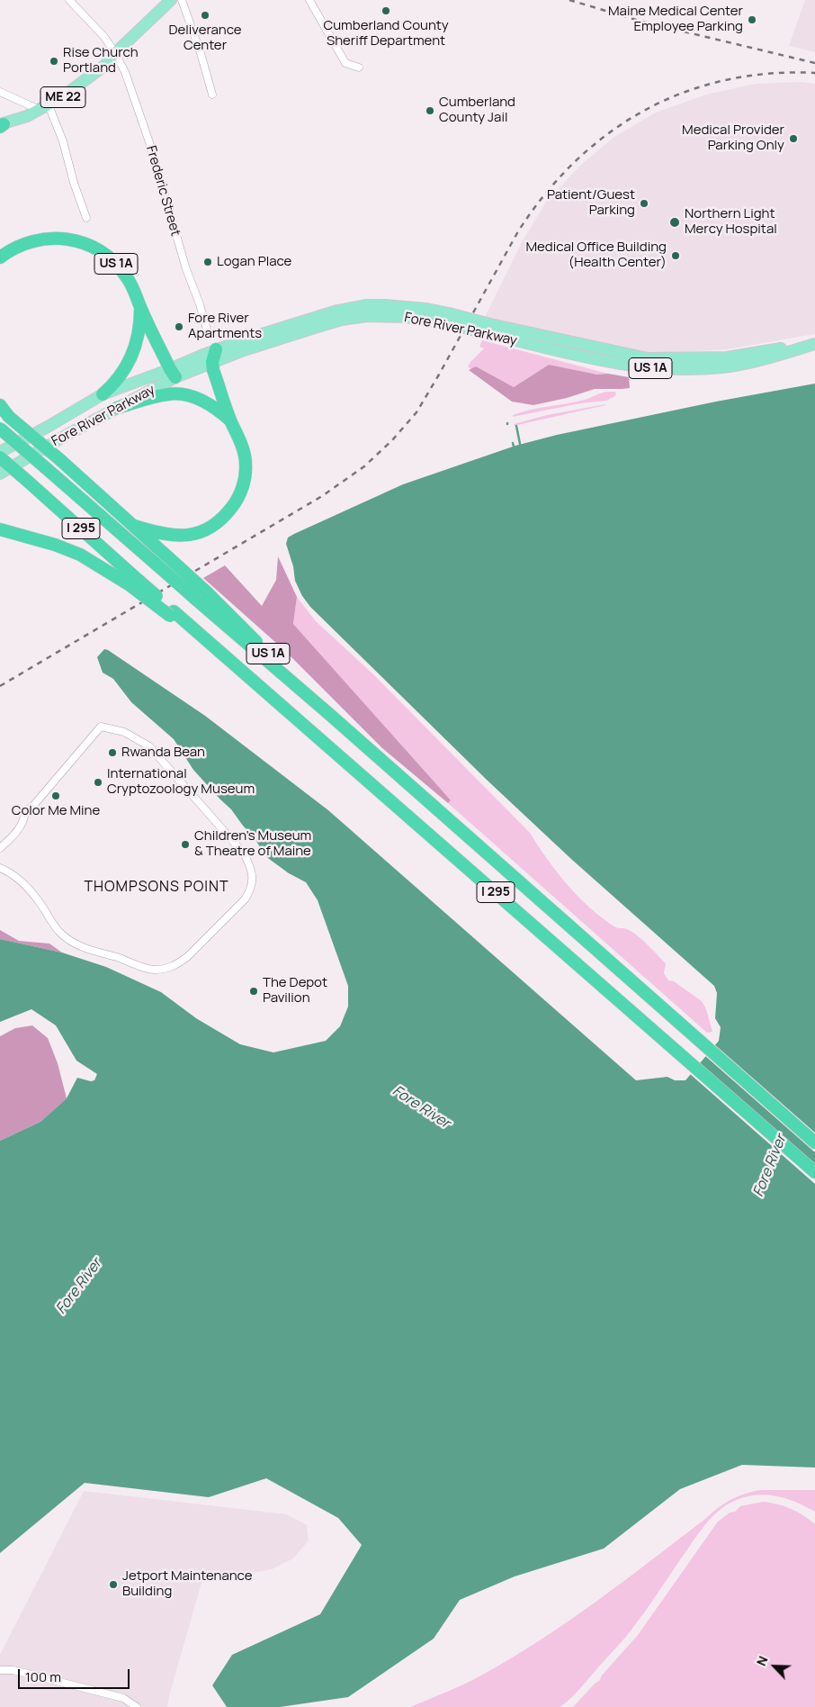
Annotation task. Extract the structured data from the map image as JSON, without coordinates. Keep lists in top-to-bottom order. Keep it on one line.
{"streets":{"highway":["US 1A","I 295"],"main road":["ME 22","Fore River Parkway"],"street":["Frederic Street"]},"crossings":[["ME 22","Frederic Street"],["US 1A","Fore River Parkway"]],"districts":["THOMPSONS POINT"],"water":["Fore River"],"places":["Cumberland County Sheriff Department","Deliverance Center","Maine Medical Center Employee Parking","Rise Church Portland","Cumberland County Jail","Medical Provider Parking Only","Patient/Guest Parking","Northern Light Mercy Hospital","Medical Office Building (Health Center)","Logan Place","Fore River Apartments","Rwanda Bean","International Cryptozoology Museum","Color Me Mine","Children's Museum & Theatre of Maine","The Depot Pavilion","Jetport Maintenance Building"],"scale_bar":"100 m","north":"top left"}
